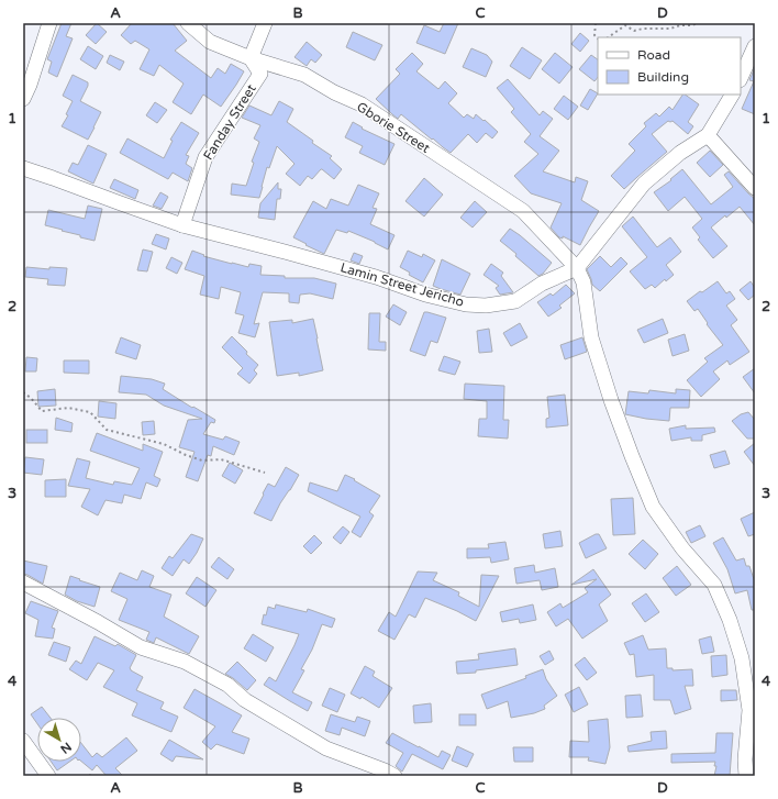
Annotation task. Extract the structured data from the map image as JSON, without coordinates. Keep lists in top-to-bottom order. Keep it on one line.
{"streets":{"street":["Fanday Street","Gborie Street","Lamin Street Jericho"]},"crossings":[["Fanday Street","Gborie Street"],["Fanday Street","Lamin Street Jericho"],["Gborie Street","Lamin Street Jericho"]],"legend":["Road","Building"],"north":"bottom right","grid":{"columns":["A","B","C","D"],"rows":["1","2","3","4"]}}
